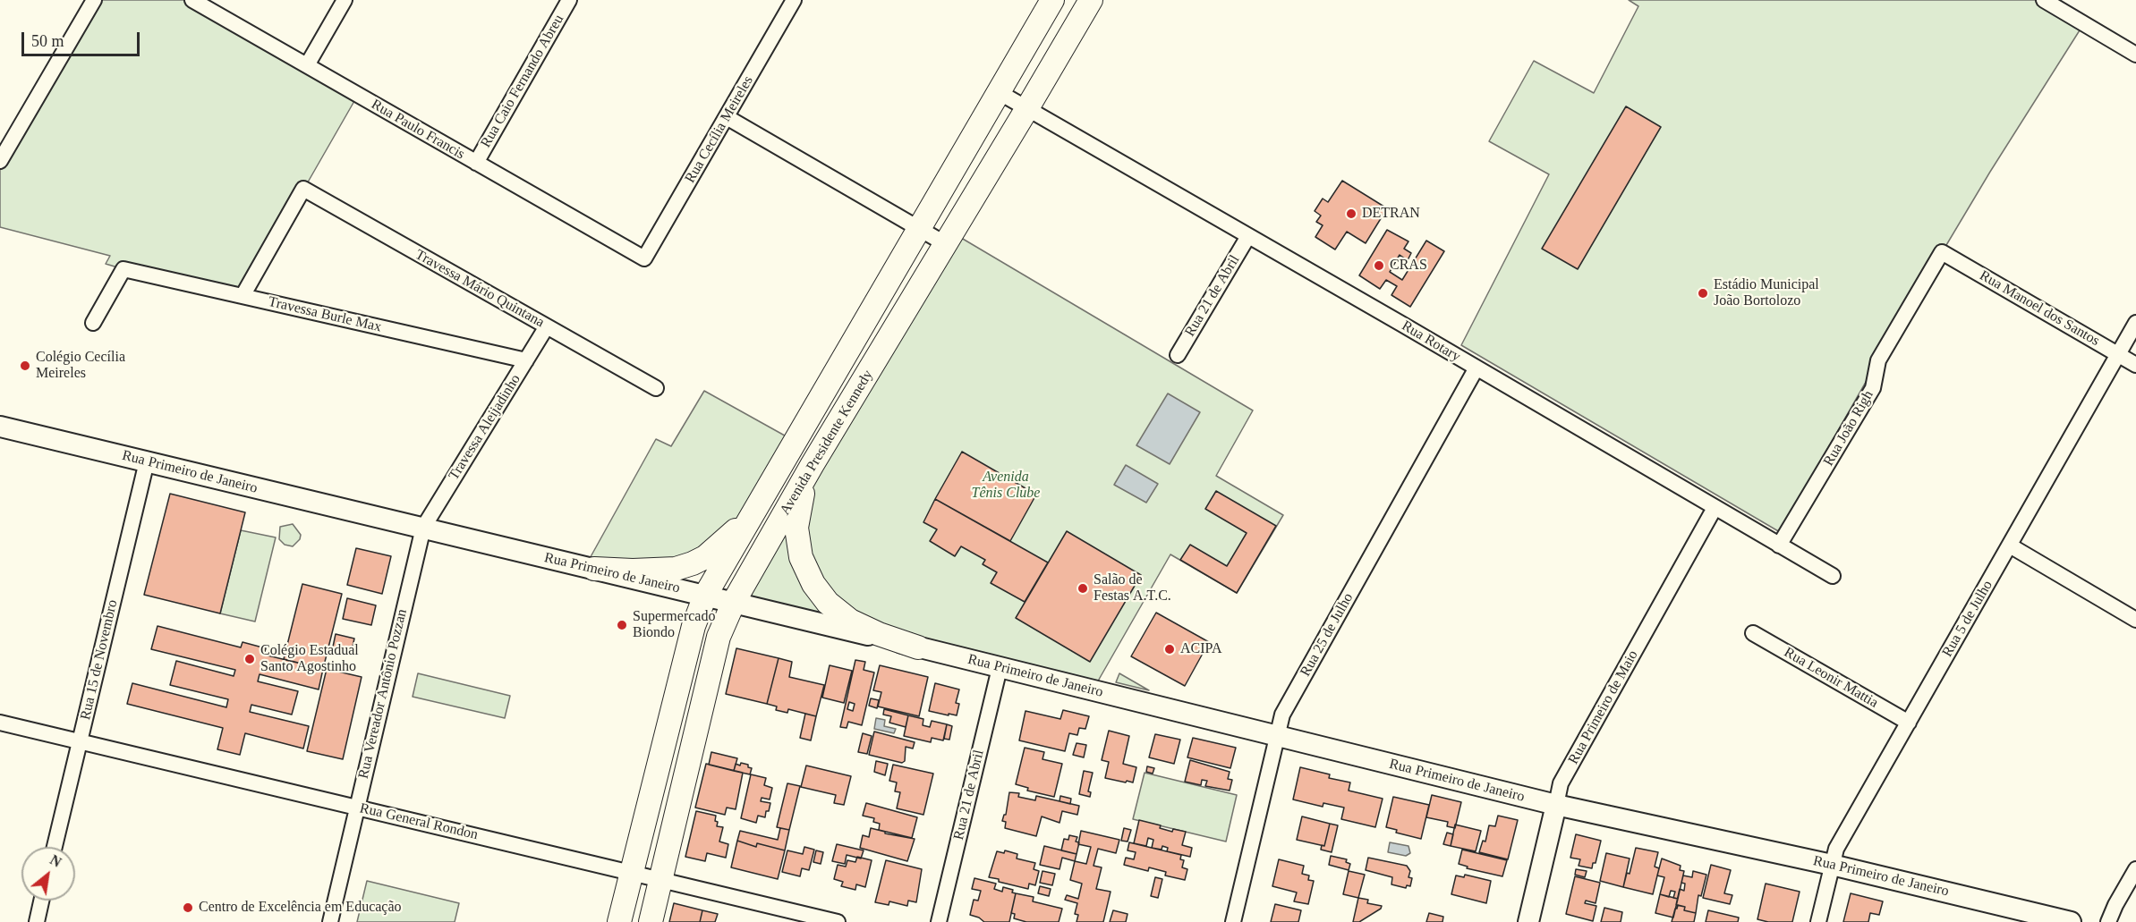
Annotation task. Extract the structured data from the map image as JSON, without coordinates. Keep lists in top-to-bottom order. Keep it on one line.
{"streets":{"main road":["Avenida Presidente Kennedy"],"street":["Rua Caio Fernando Abreu","Rua Paulo Francis","Rua Cecília Meireles","Travessa Mário Quintana","Rua 21 de Abril","Rua Manoel dos Santos","Travessa Burle Max","Rua Rotary","Travessa Aleijadinho","Rua João Righ","Rua Primeiro de Janeiro","Rua 5 de Julho","Rua 25 de Julho","Rua 15 de Novembro","Rua Leonir Mattia","Rua Vereador Antônio Pozzan","Rua Primeiro de Maio","Rua General Rondon"]},"crossings":[["Rua Caio Fernando Abreu","Rua Paulo Francis"],["Rua Paulo Francis","Rua Cecília Meireles"],["Travessa Mário Quintana","Travessa Burle Max"],["Travessa Mário Quintana","Travessa Aleijadinho"],["Rua 21 de Abril","Rua Rotary"],["Rua 21 de Abril","Rua Primeiro de Janeiro"],["Rua Manoel dos Santos","Rua João Righ"],["Rua Manoel dos Santos","Rua 5 de Julho"],["Travessa Burle Max","Travessa Aleijadinho"],["Rua Rotary","Rua João Righ"],["Rua Rotary","Avenida Presidente Kennedy"],["Rua Rotary","Rua 25 de Julho"],["Rua Rotary","Rua Primeiro de Maio"],["Travessa Aleijadinho","Rua Primeiro de Janeiro"],["Travessa Aleijadinho","Rua Vereador Antônio Pozzan"],["Avenida Presidente Kennedy","Rua Primeiro de Janeiro"],["Avenida Presidente Kennedy","Rua General Rondon"],["Rua Primeiro de Janeiro","Rua 5 de Julho"],["Rua Primeiro de Janeiro","Rua 25 de Julho"],["Rua Primeiro de Janeiro","Rua 15 de Novembro"],["Rua Primeiro de Janeiro","Rua Vereador Antônio Pozzan"],["Rua Primeiro de Janeiro","Rua Primeiro de Maio"],["Rua 5 de Julho","Rua Leonir Mattia"],["Rua 15 de Novembro","Rua General Rondon"],["Rua Vereador Antônio Pozzan","Rua General Rondon"]],"parks":["Avenida Tênis Clube"],"places":["DETRAN","CRAS","Estádio Municipal João Bortolozo","Colégio Cecília Meireles","Salão de Festas A.T.C.","Supermercado Biondo","ACIPA","Colégio Estadual Santo Agostinho","Centro de Excelência em Educação"],"scale_bar":"50 m","north":"top right"}
